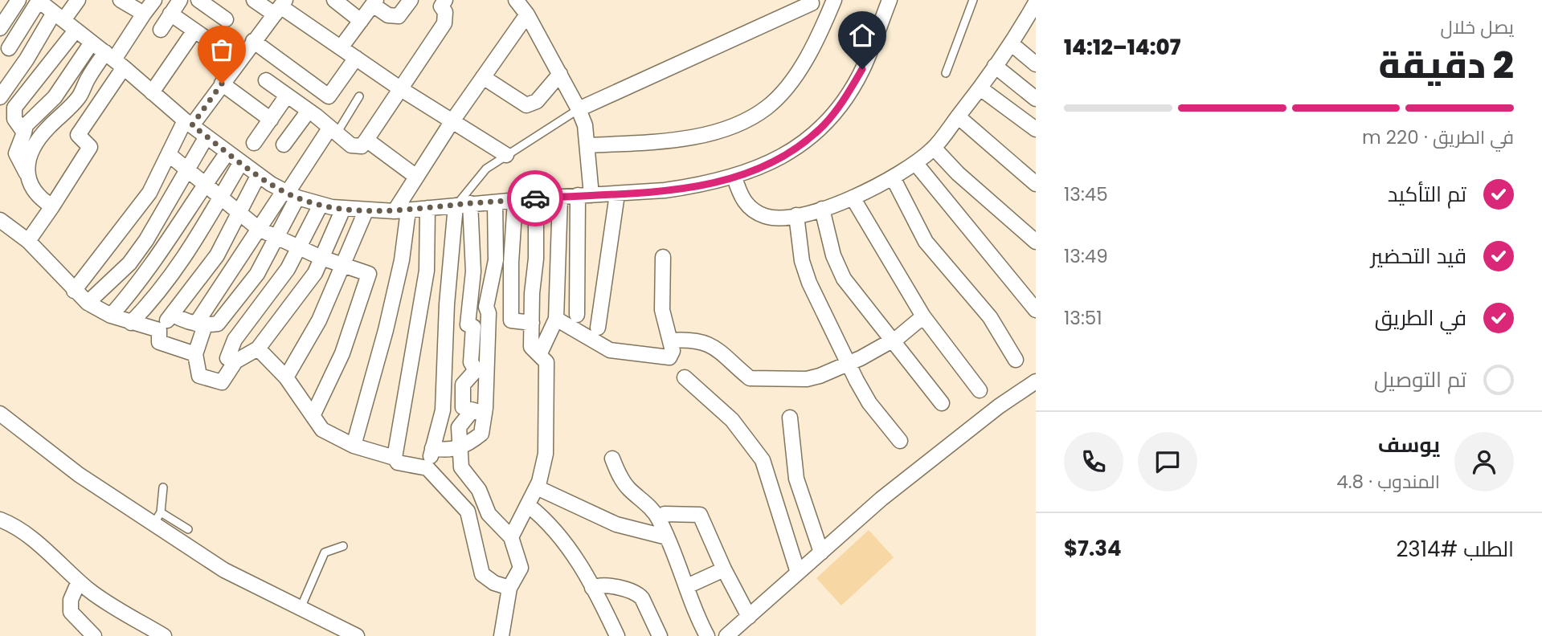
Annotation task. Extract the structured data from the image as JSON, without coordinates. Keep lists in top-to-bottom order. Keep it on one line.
{"page":{"heading":["2 دقيقة","يصل خلال","14:07–14:12"],"panel":["يوسف","المندوب · 4.8","الطلب #2314","$7.34"],"bar":"في الطريق · 220 m","list":[["تم التأكيد","13:45"],["قيد التحضير","13:49"],["في الطريق","13:51"],"تم التوصيل"]}}
